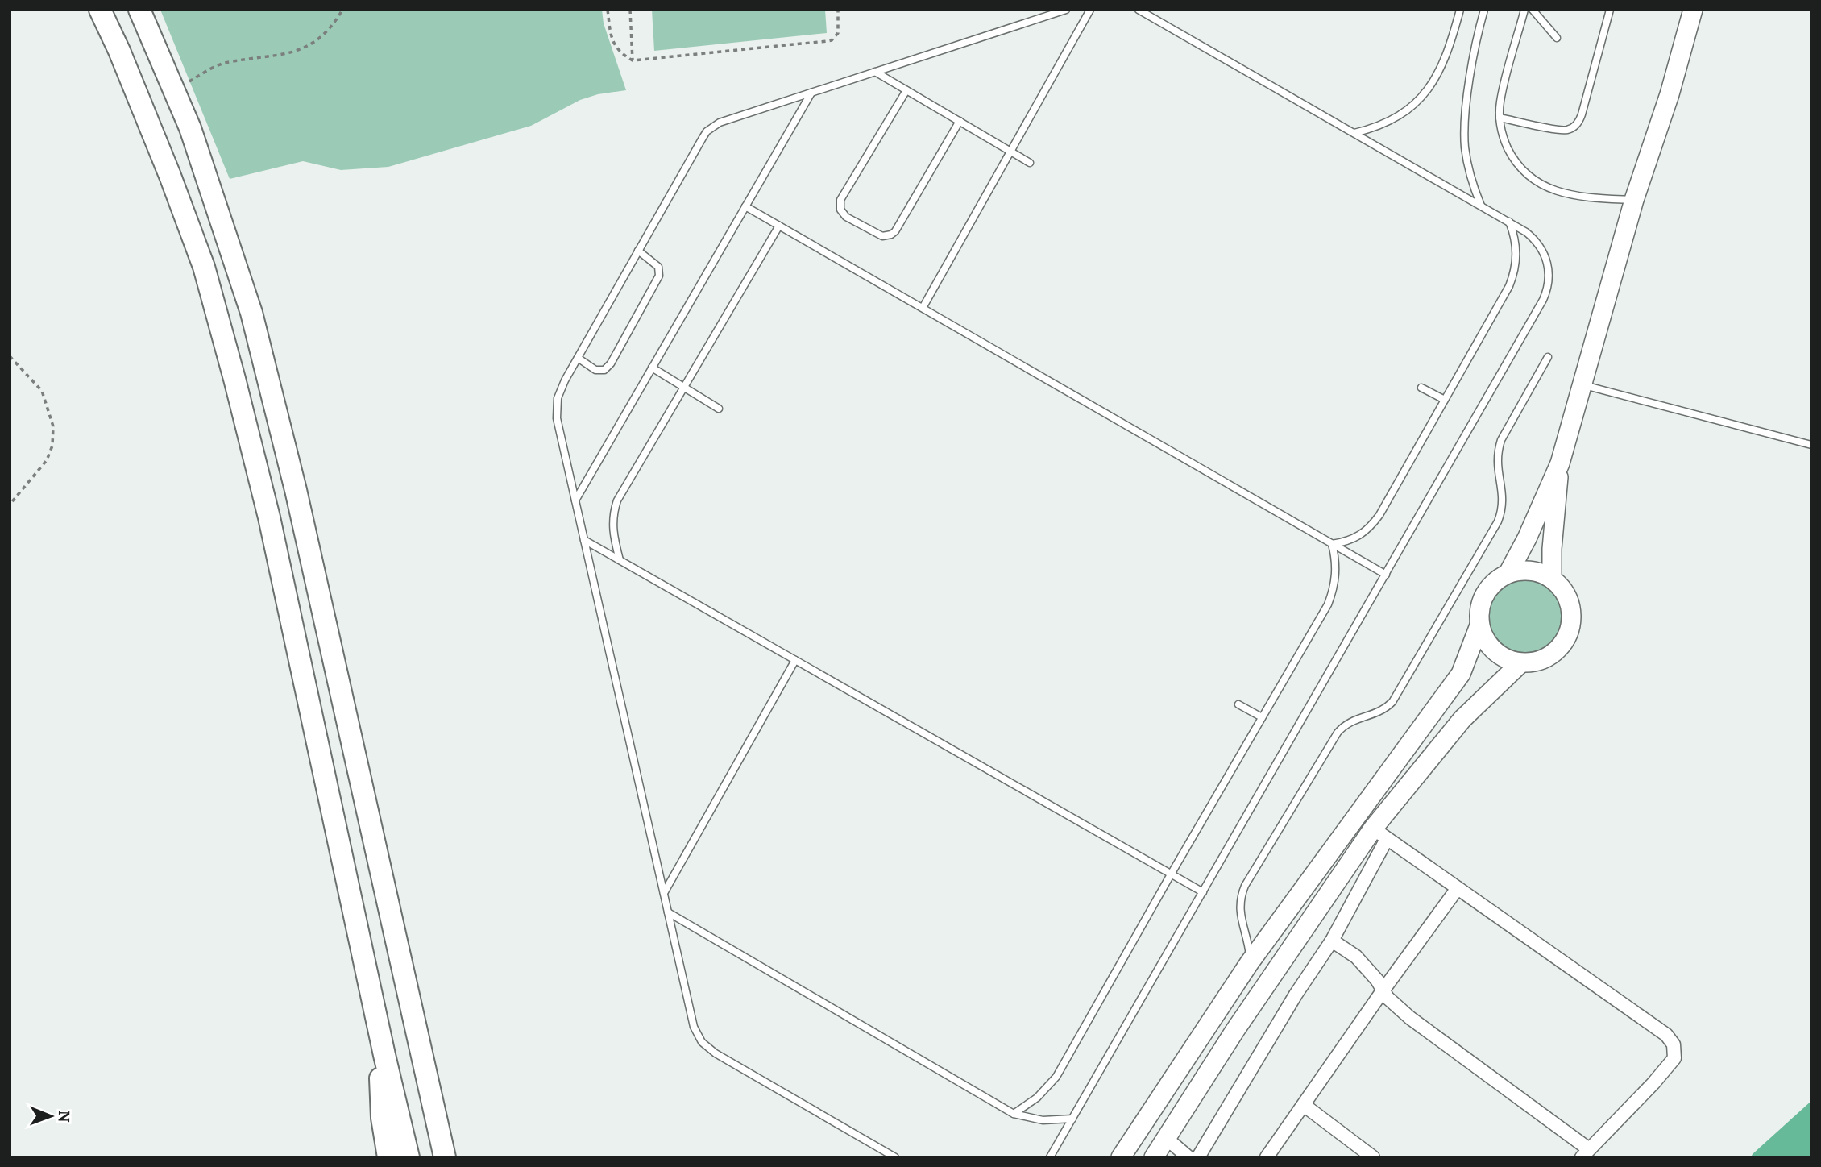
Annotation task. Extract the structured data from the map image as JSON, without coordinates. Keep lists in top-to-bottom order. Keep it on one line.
{"north":"right"}
